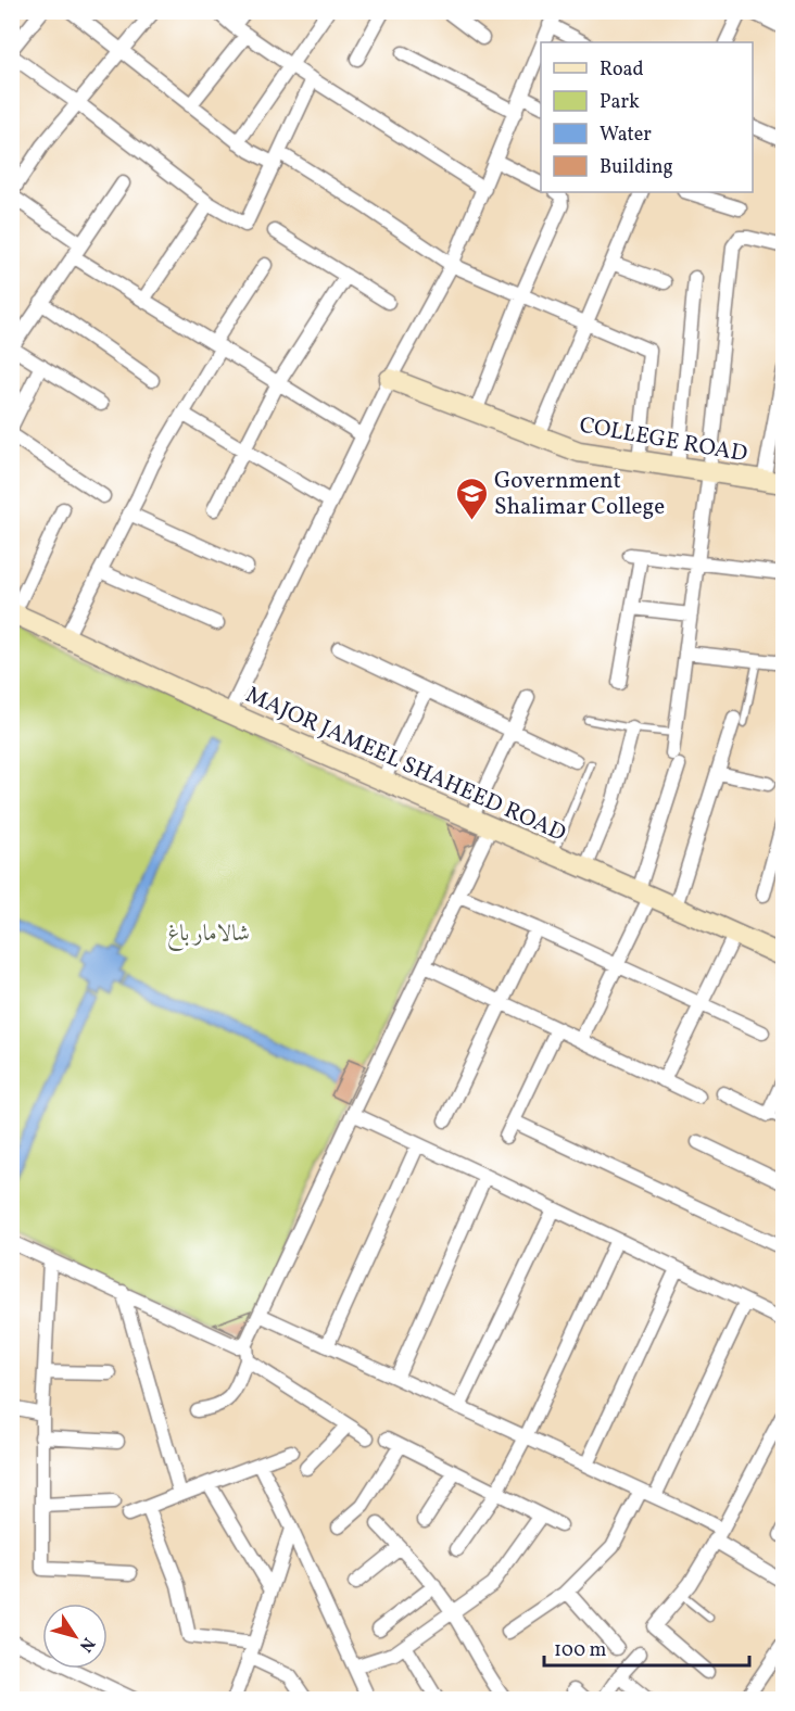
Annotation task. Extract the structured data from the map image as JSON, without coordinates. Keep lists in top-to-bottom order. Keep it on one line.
{"streets":{"street":["COLLEGE ROAD","MAJOR JAMEEL SHAHEED ROAD"]},"parks":["شالامار باغ"],"places":{"school or university":["Government Shalimar College"]},"legend":["Road","Park","Water","Building"],"scale_bar":"100 m","north":"bottom right"}
